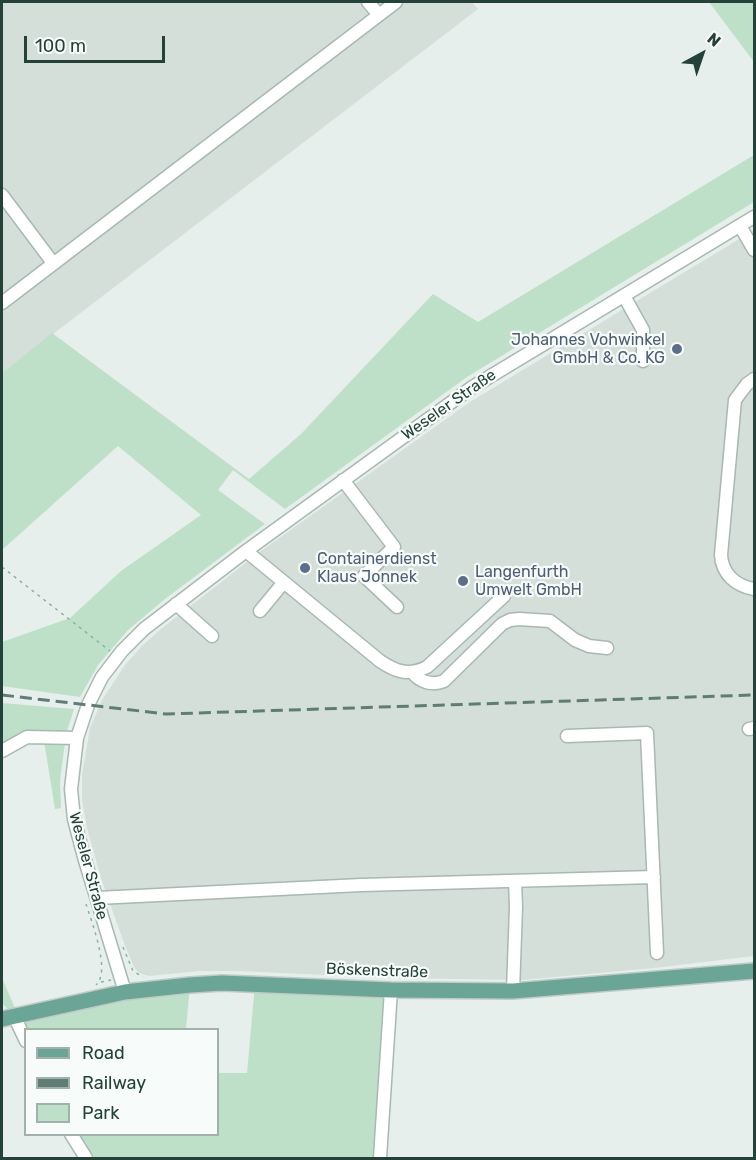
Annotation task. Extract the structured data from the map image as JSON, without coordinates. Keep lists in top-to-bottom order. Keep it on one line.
{"streets":{"main road":["Böskenstraße"],"street":["Weseler Straße"]},"crossings":[["Weseler Straße","Böskenstraße"]],"places":["Johannes Vohwinkel GmbH & Co. KG","Containerdienst Klaus Jonnek","Langenfurth Umwelt GmbH"],"legend":["Road","Railway","Park"],"scale_bar":"100 m","north":"top right"}
